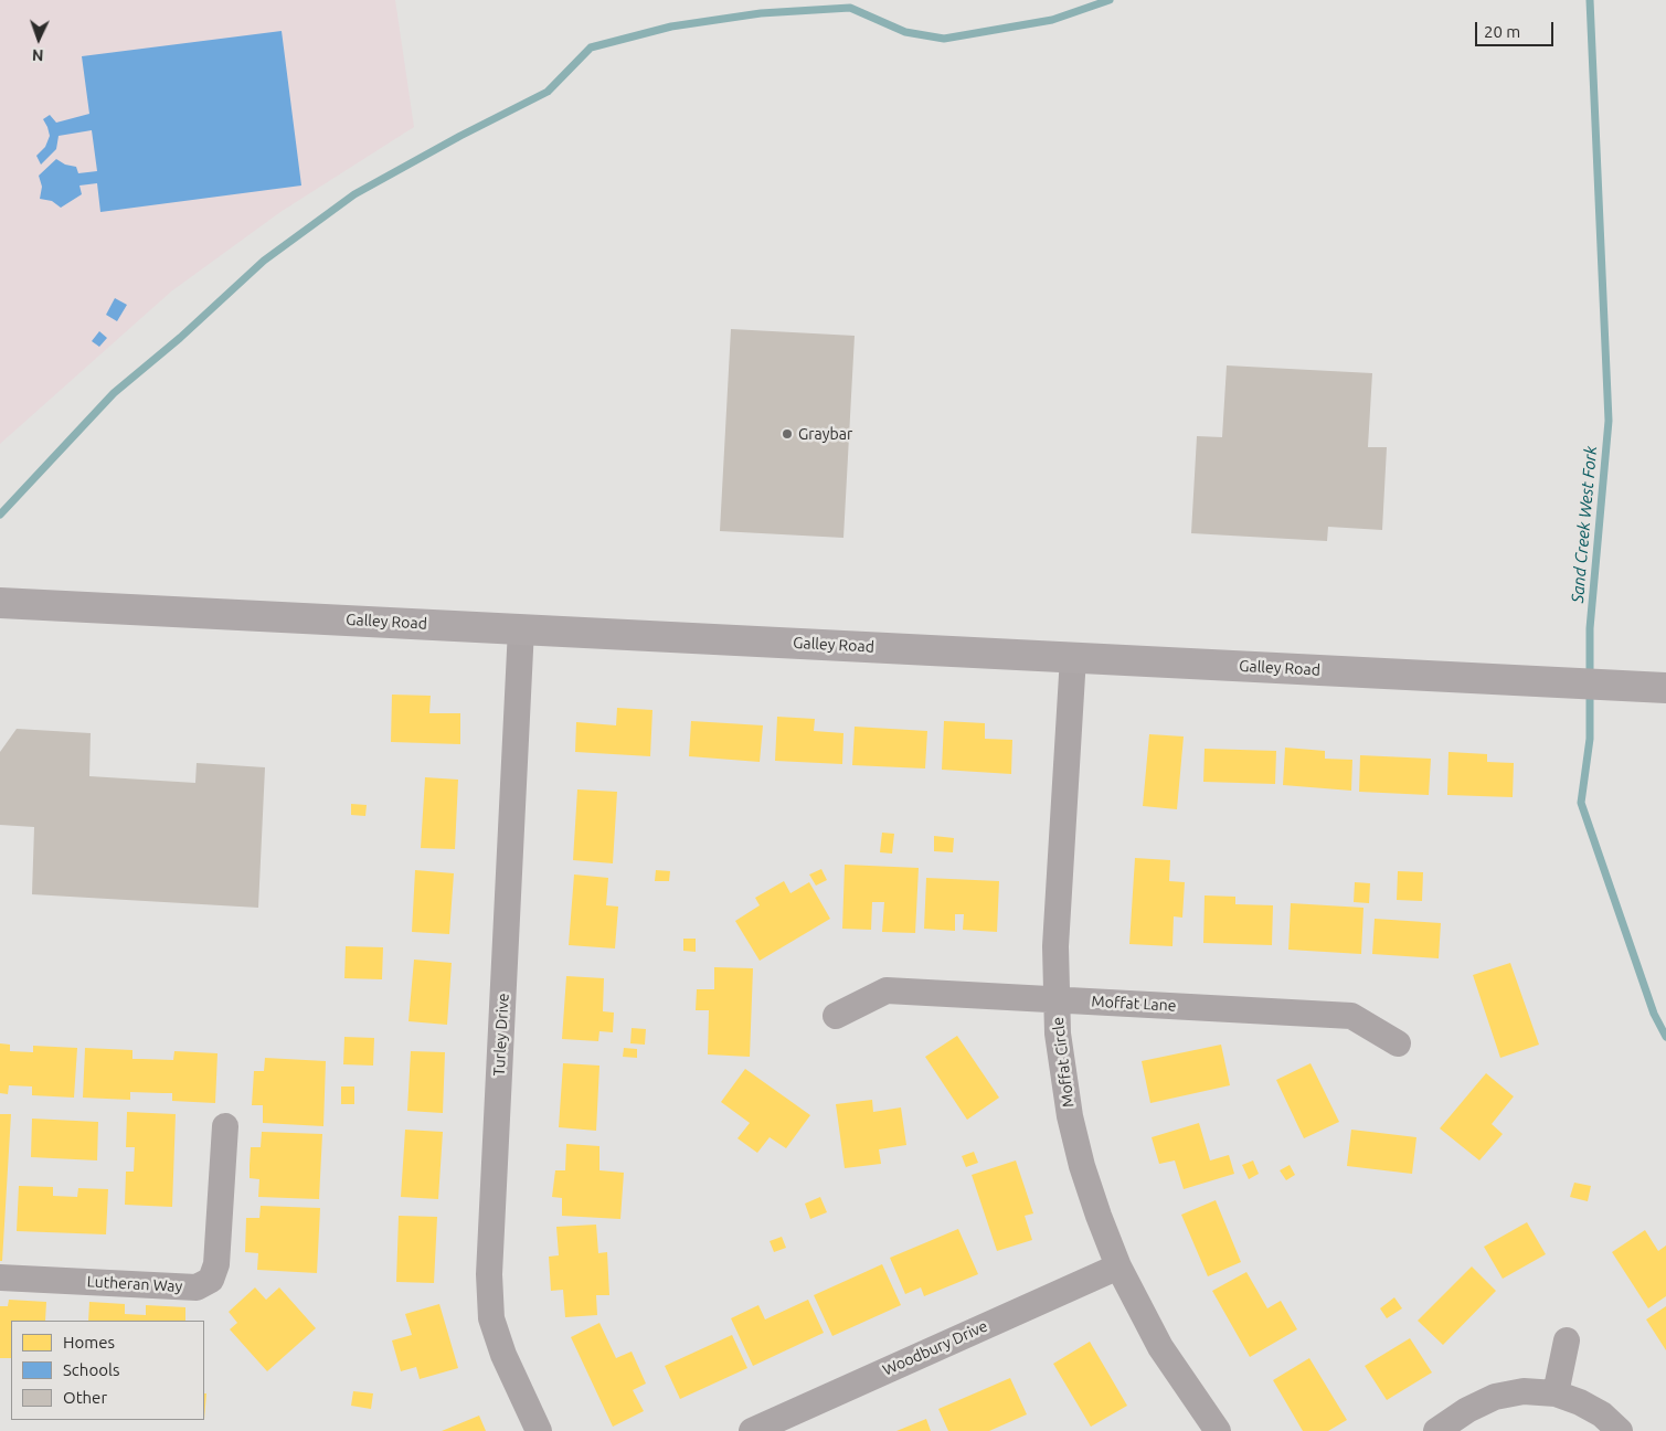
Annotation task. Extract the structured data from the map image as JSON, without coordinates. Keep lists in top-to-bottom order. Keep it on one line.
{"streets":{"main road":["Galley Road"],"street":["Moffat Lane","Turley Drive","Moffat Circle","Lutheran Way","Woodbury Drive"]},"crossings":[["Galley Road","Turley Drive"],["Galley Road","Moffat Circle"],["Moffat Lane","Moffat Circle"],["Moffat Circle","Woodbury Drive"]],"water":["Sand Creek West Fork"],"places":["Graybar"],"legend":["Homes","Schools","Other"],"scale_bar":"20 m","north":"bottom"}
